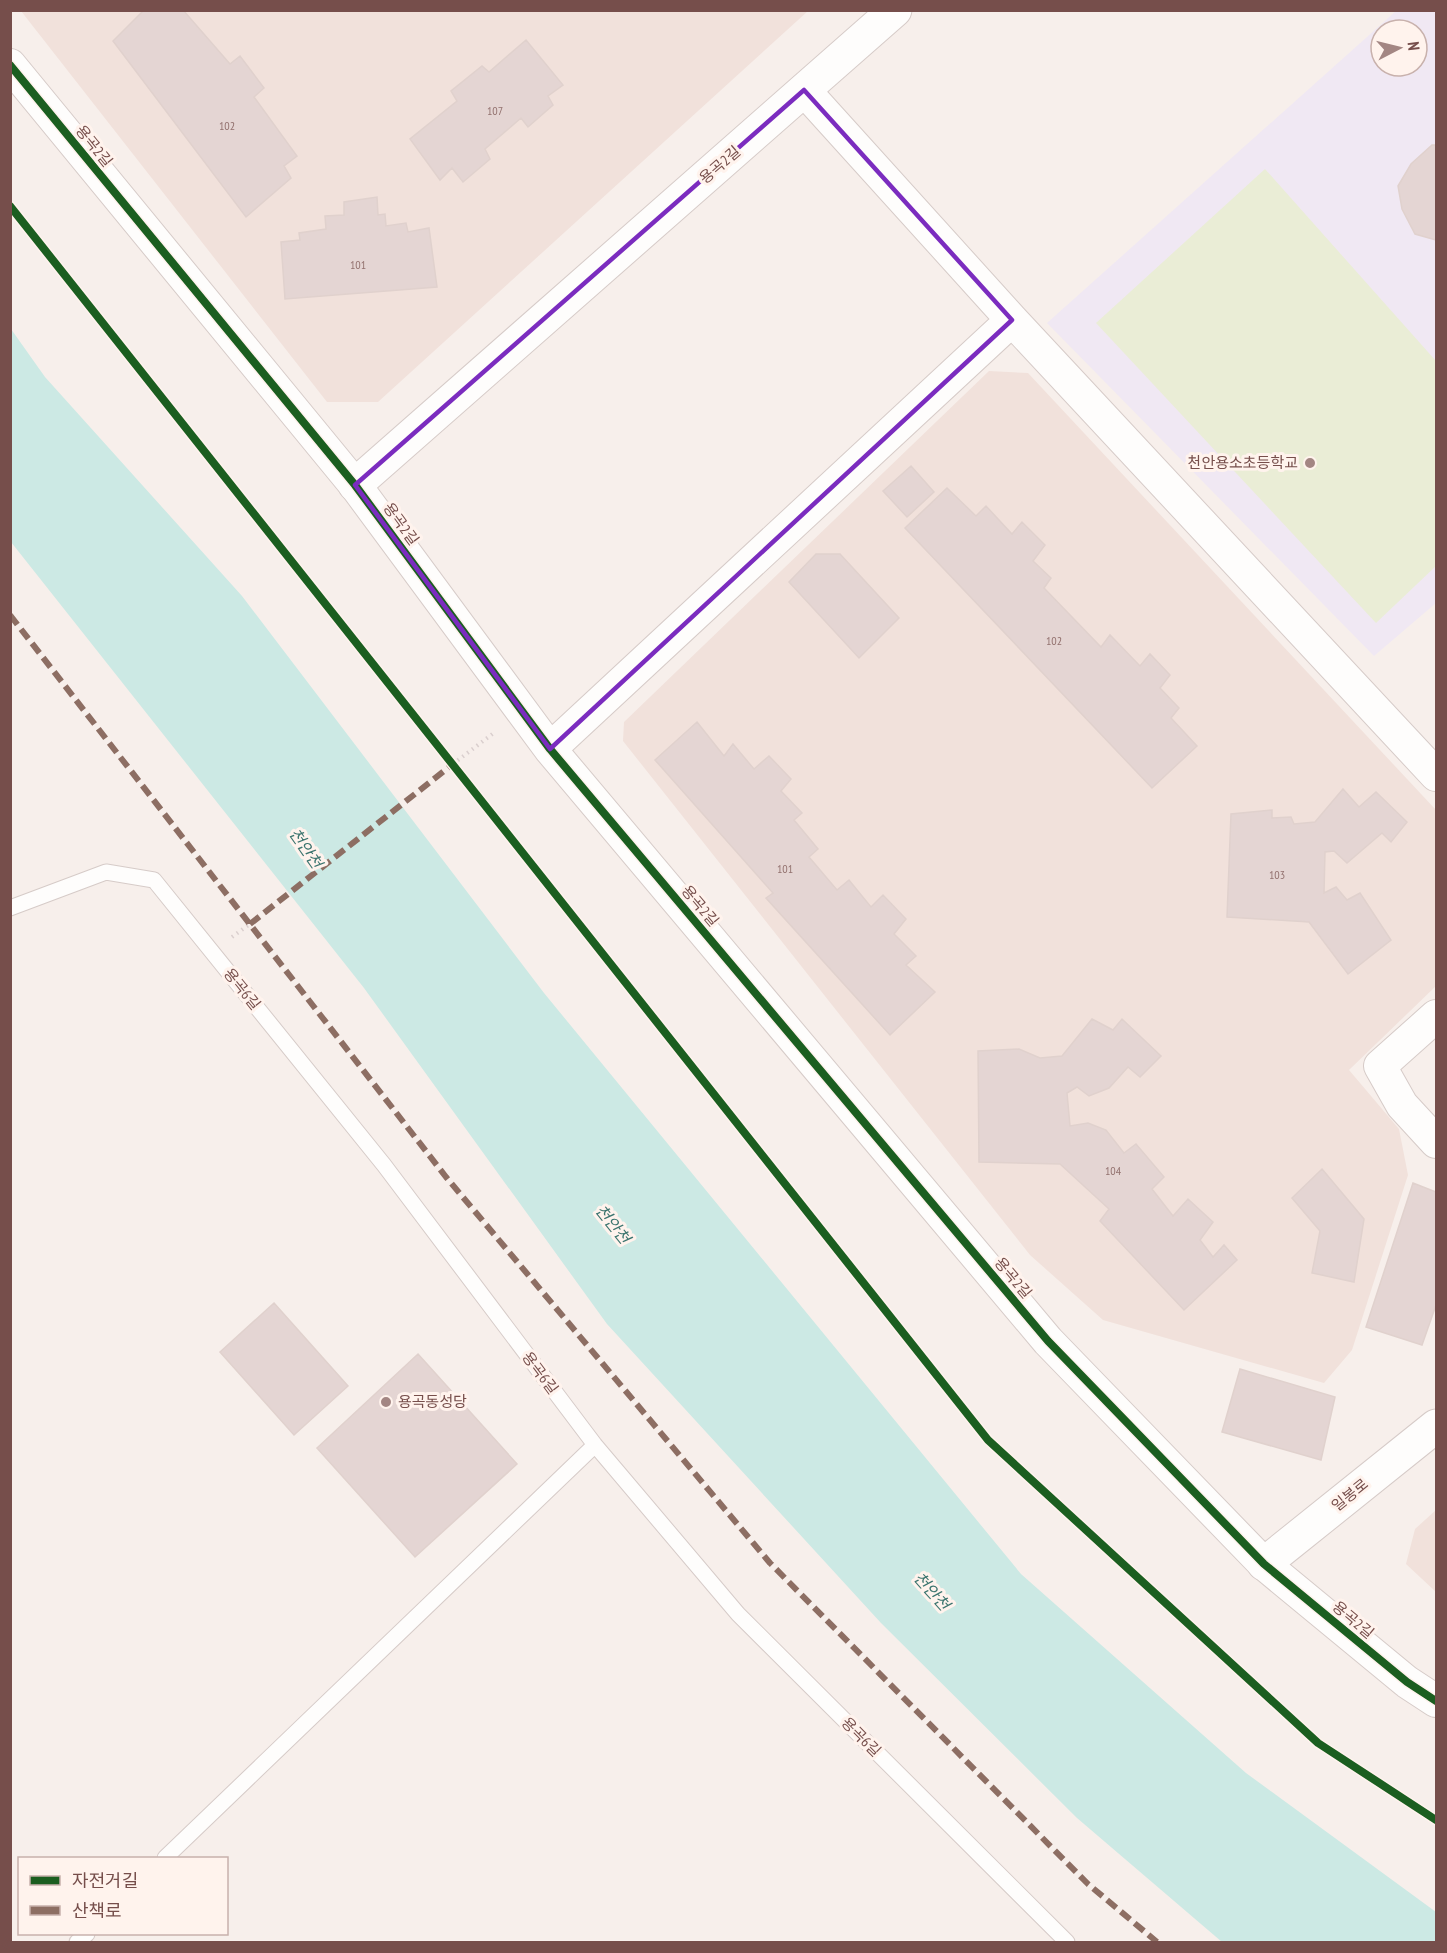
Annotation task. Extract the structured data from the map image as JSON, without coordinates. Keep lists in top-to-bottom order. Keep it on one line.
{"streets":{"street":["용곡2길","일봉로"],"lane":["용곡6길"]},"crossings":[["용곡2길","일봉로"]],"water":["천안천"],"places":["천안용소초등학교","용곡동성당"],"house_numbers":["107","102","101","102","101","103","104"],"legend":["자전거길","산책로"],"north":"right"}
